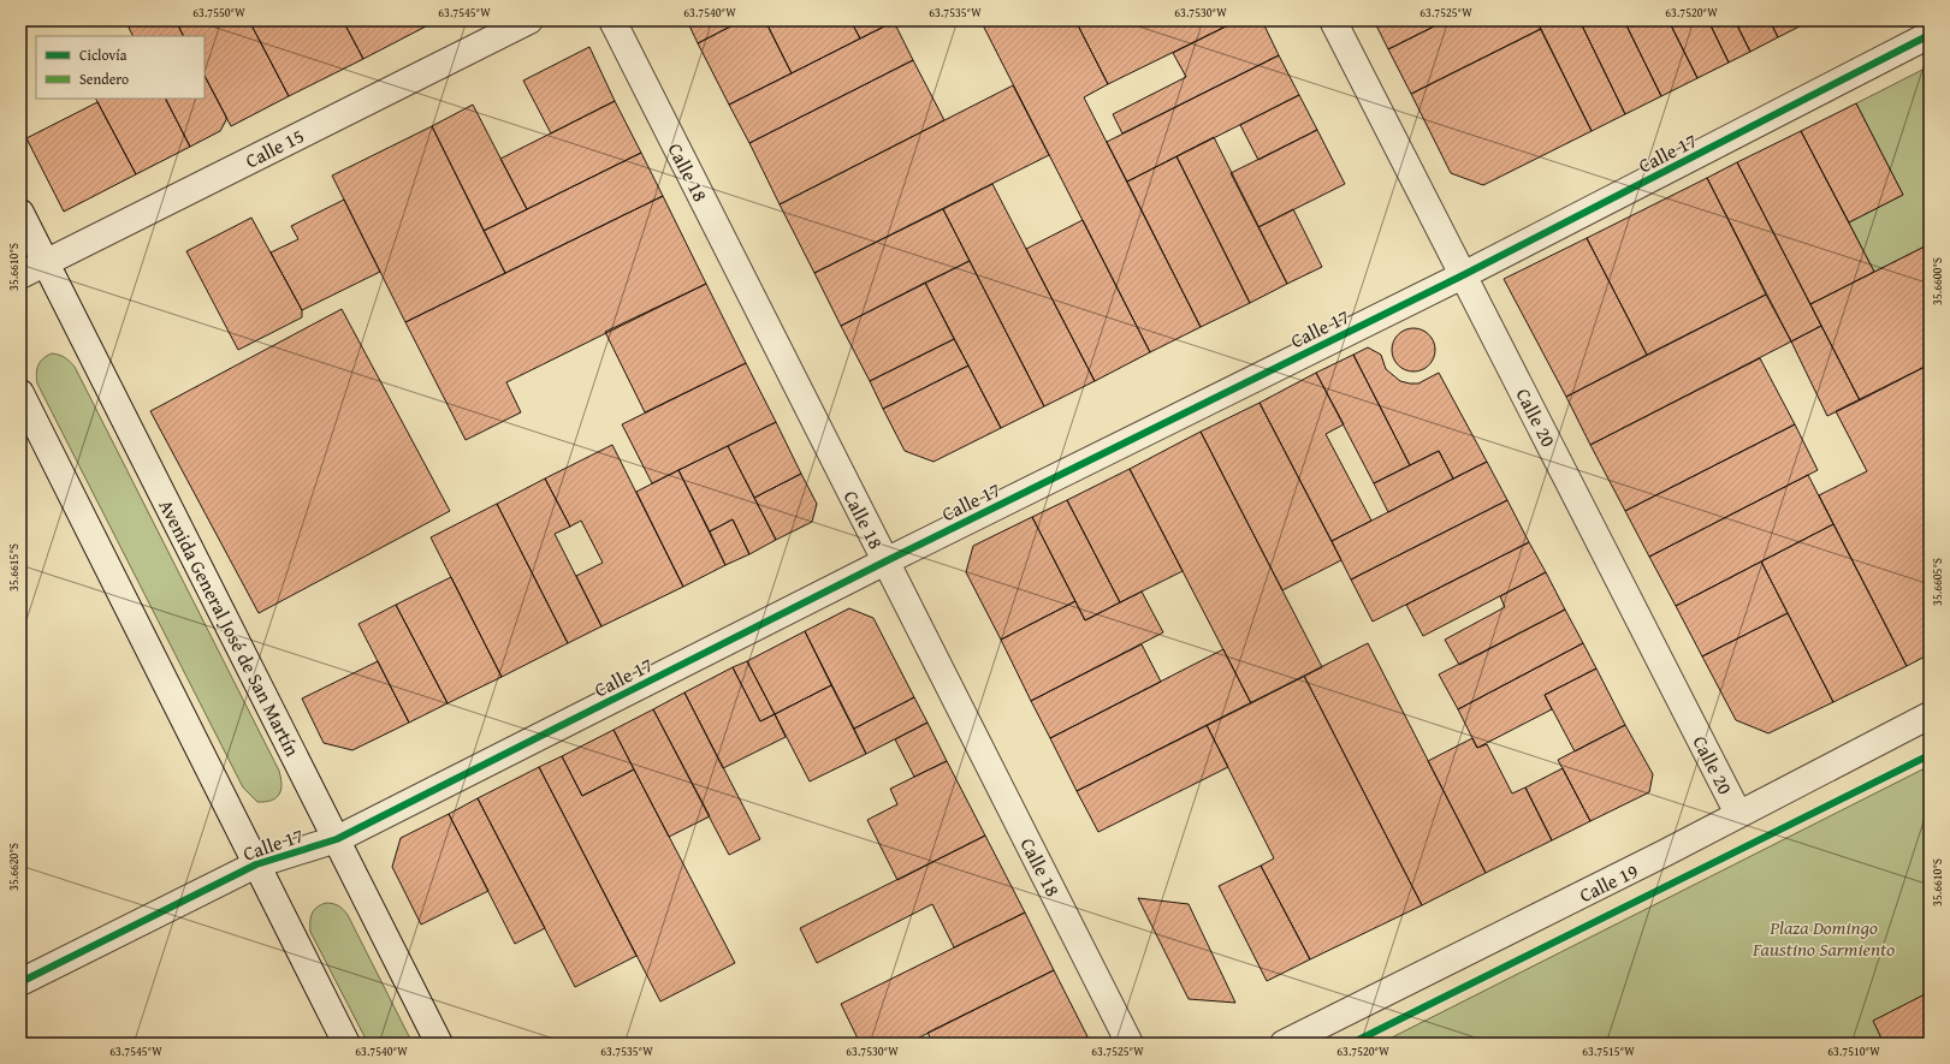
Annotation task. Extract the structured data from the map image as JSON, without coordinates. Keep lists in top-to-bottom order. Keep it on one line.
{"streets":{"street":["Calle 15","Calle 17","Calle 18","Calle 20","Avenida General José de San Martín","Calle 19"]},"crossings":[["Calle 15","Avenida General José de San Martín"],["Calle 17","Calle 18"],["Calle 17","Calle 20"],["Calle 17","Avenida General José de San Martín"],["Calle 20","Calle 19"]],"parks":["Plaza Domingo Faustino Sarmiento"],"legend":["Ciclovía","Sendero"],"coordinates":["63.7550°W","63.7545°W","63.7540°W","63.7535°W","63.7530°W","63.7525°W","63.7520°W","35.6610°S","35.6600°S","35.6615°S","35.6605°S","35.6620°S","63.7515°W","63.7510°W"]}
